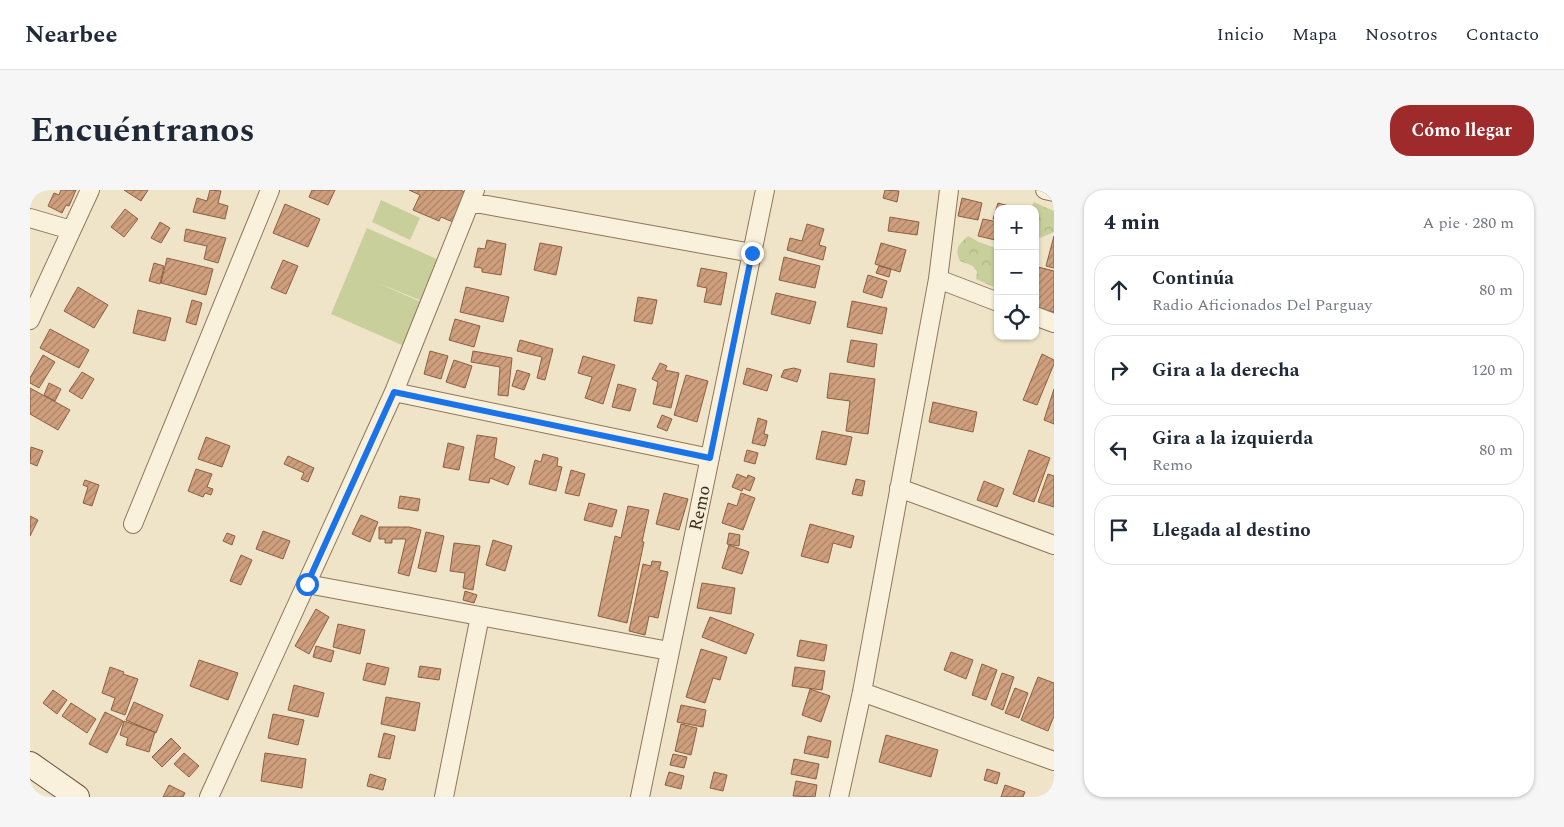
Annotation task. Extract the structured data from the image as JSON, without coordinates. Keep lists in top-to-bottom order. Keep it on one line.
{"streets":{"street":["Remo"]},"page":{"header":"Nearbee","nav":["Inicio","Mapa","Nosotros","Contacto"],"title":"Encuéntranos","buttons":"Cómo llegar","heading":["4 min","A pie · 280 m"],"map_buttons":["+","−"],"list":[["Continúa","Radio Aficionados Del Parguay","80 m"],["Gira a la derecha","120 m"],["Gira a la izquierda","Remo","80 m"],"Llegada al destino"]}}
